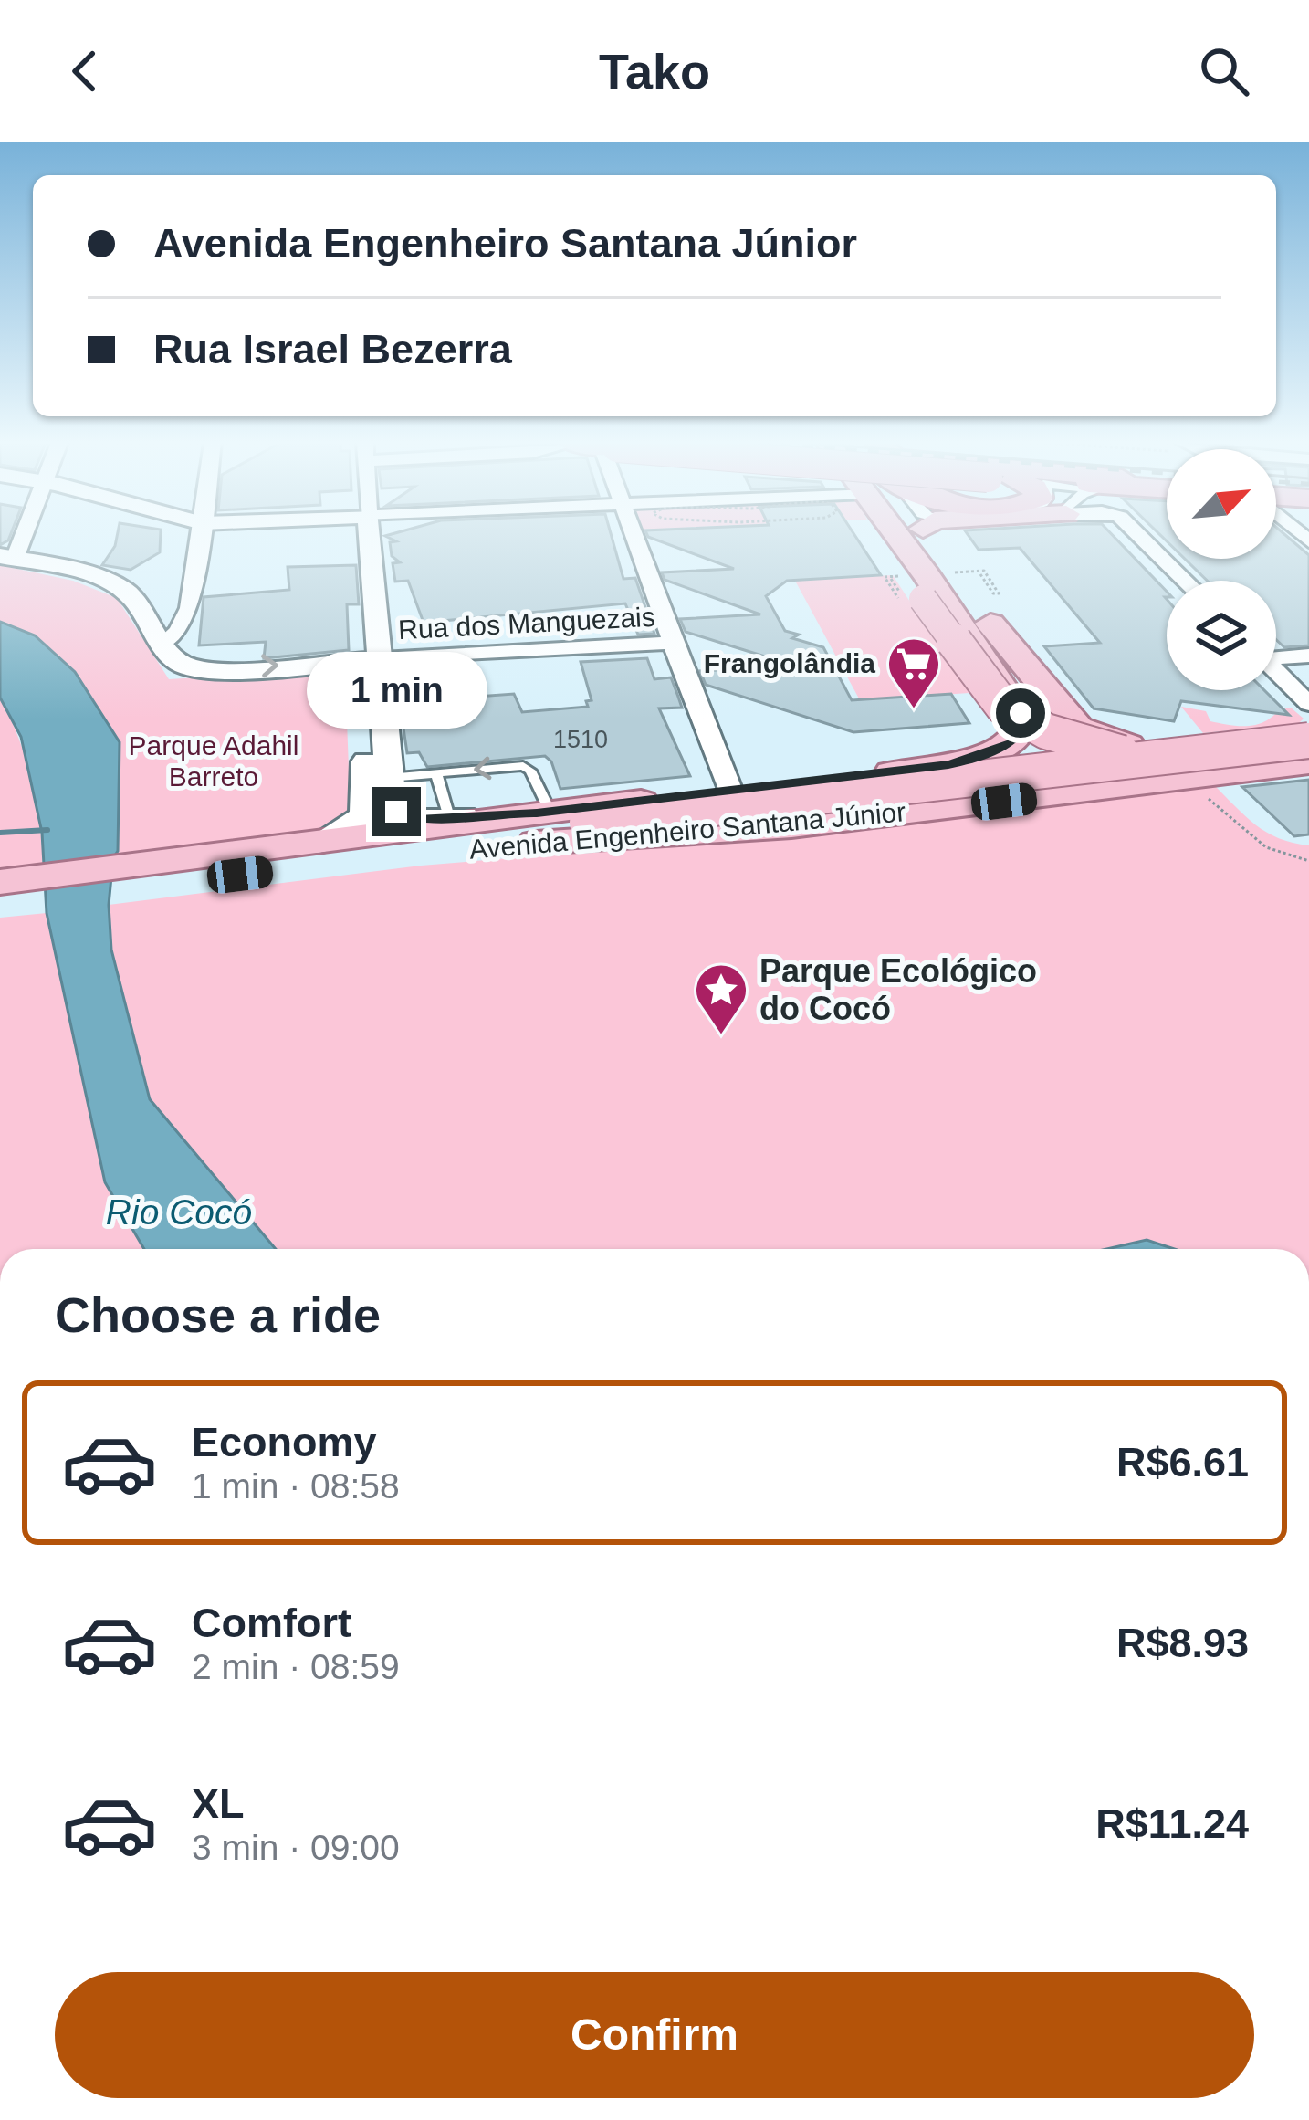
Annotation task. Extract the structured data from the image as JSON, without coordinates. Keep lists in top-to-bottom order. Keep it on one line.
{"streets":{"main road":["Avenida Engenheiro Santana Júnior"],"street":["Rua dos Manguezais"]},"water":["Rio Cocó"],"parks":["Parque Adahil Barreto"],"places":{"supermarket":["Frangolândia"],"place":["Parque Ecológico do Cocó"]},"house_numbers":["1510"],"north":"top right","page":{"header":"Tako","banner":["Avenida Engenheiro Santana Júnior","Rua Israel Bezerra"],"bubble":"1 min","heading":"Choose a ride","list":[{"name":"Economy","note":"1 min · 08:58","value":"R$6.61"},{"name":"Comfort","note":"2 min · 08:59","value":"R$8.93"},{"name":"XL","note":"3 min · 09:00","value":"R$11.24"}],"buttons":"Confirm"}}
